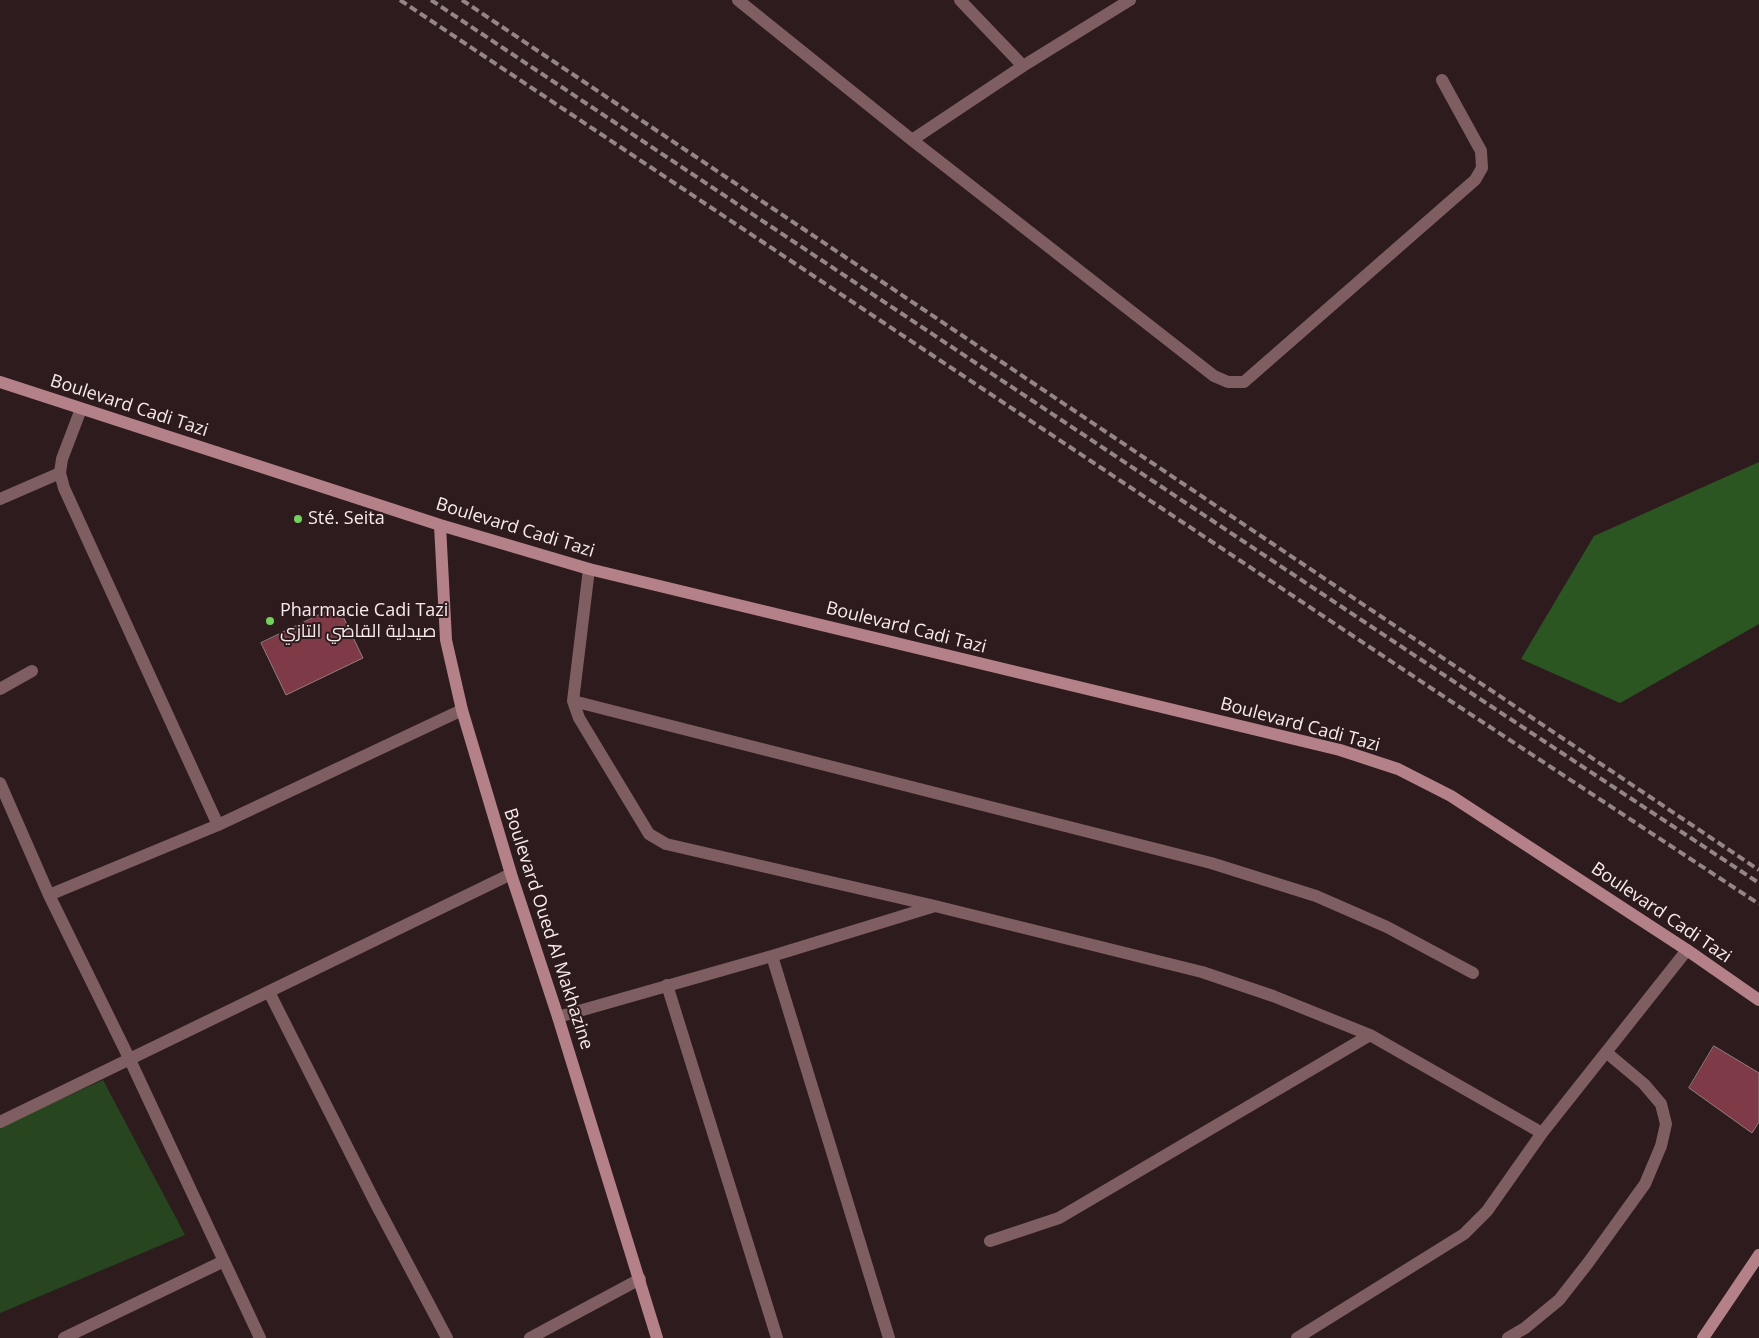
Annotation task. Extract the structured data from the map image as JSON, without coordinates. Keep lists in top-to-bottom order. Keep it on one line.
{"streets":{"street":["Boulevard Cadi Tazi","Boulevard Oued Al Makhazine"]},"crossings":[["Boulevard Cadi Tazi","Boulevard Oued Al Makhazine"]],"places":["Sté. Seita","Pharmacie Cadi Tazi صيدلية القاضي التازي"]}
